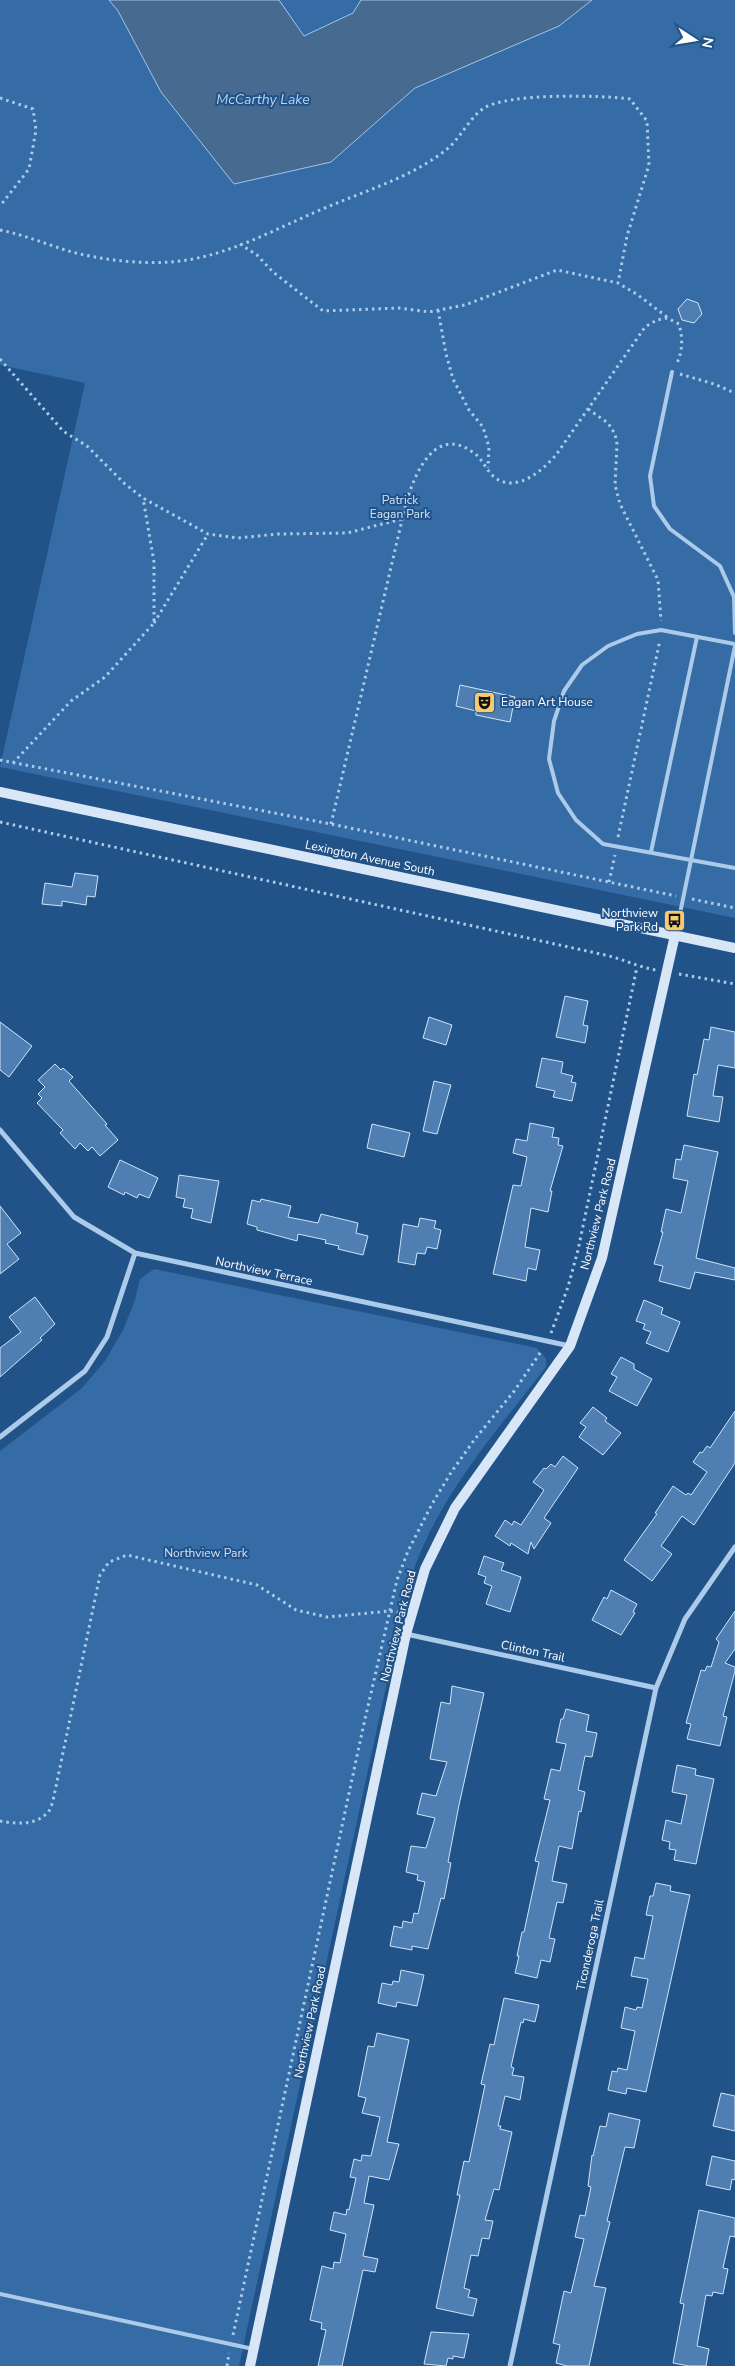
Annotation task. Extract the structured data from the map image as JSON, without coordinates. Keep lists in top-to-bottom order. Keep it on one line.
{"streets":{"street":["Lexington Avenue South","Northview Park Road","Northview Terrace","Clinton Trail","Ticonderoga Trail"]},"crossings":[["Lexington Avenue South","Northview Park Road"],["Northview Park Road","Northview Terrace"],["Northview Park Road","Clinton Trail"],["Clinton Trail","Ticonderoga Trail"]],"water":["McCarthy Lake"],"parks":["Patrick Eagan Park","Northview Park"],"places":{"theatre":["Eagan Art House"],"bus stop":["Northview Park Rd"]},"north":"right"}
